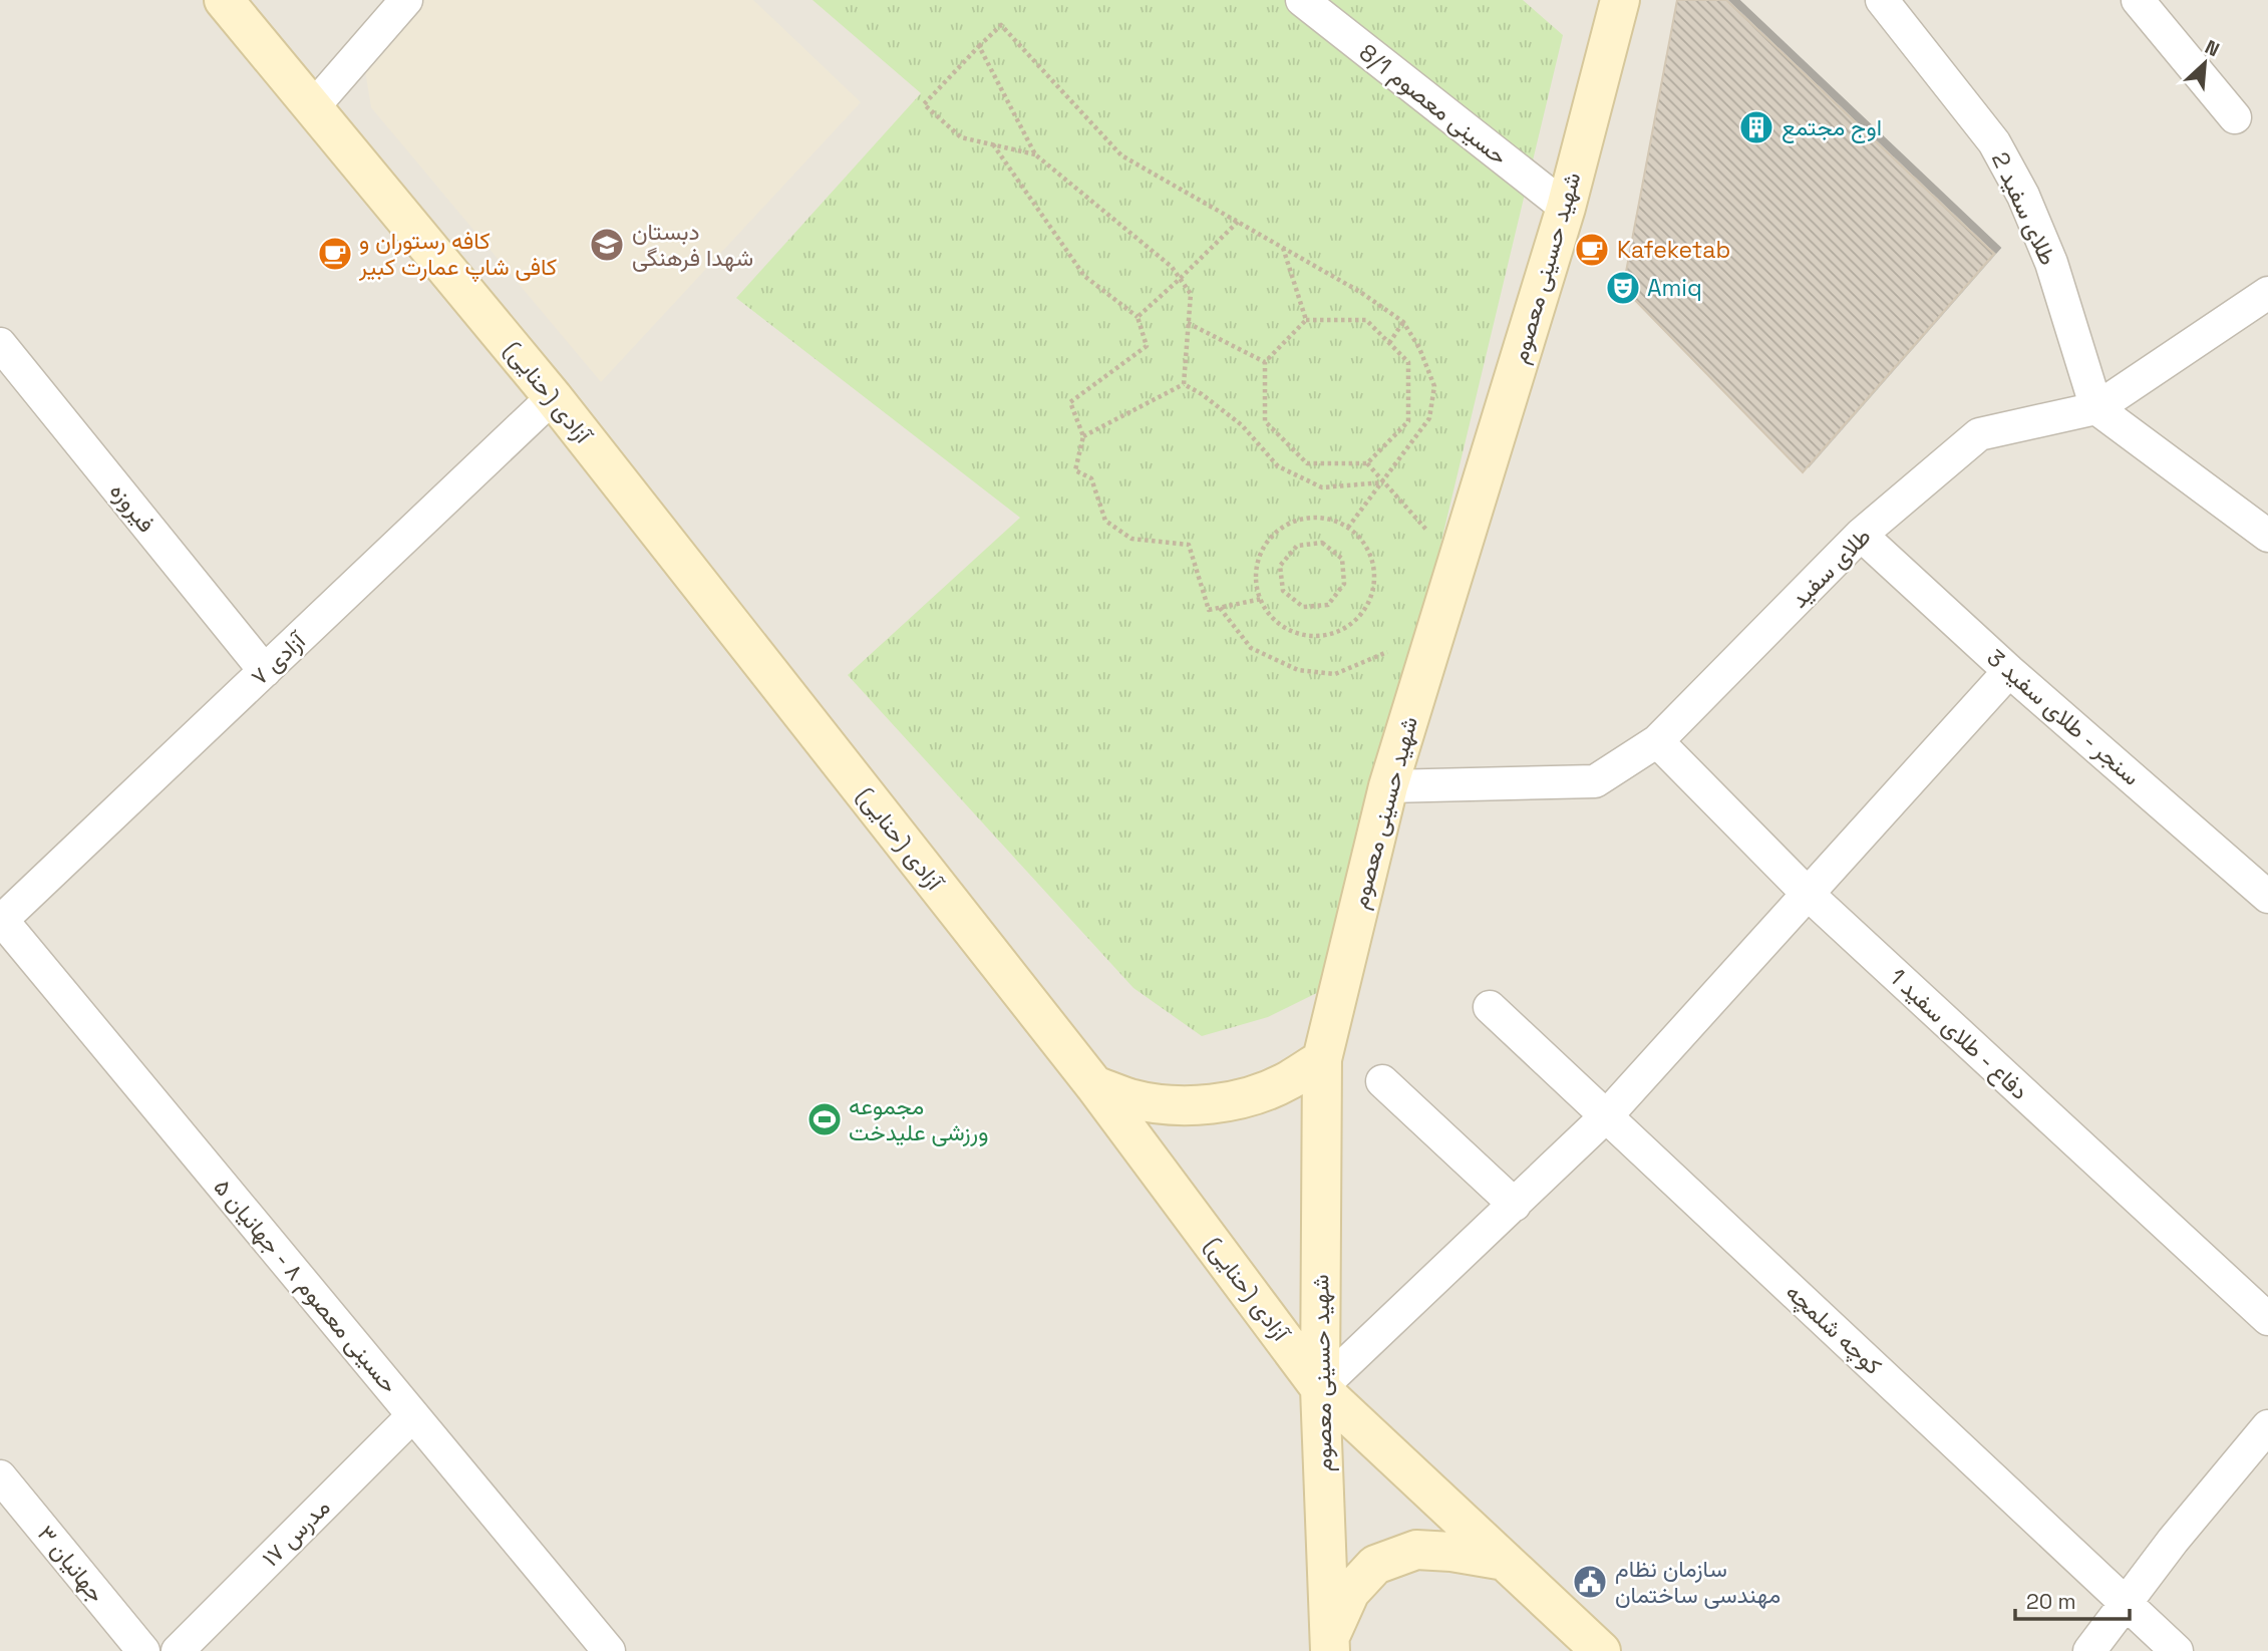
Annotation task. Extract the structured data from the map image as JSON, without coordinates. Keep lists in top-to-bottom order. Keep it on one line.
{"streets":{"main road":["شهید حسینی معصوم","آزادی (حنایی)"],"street":["حسینی معصوم 8/1","طلای سفید 2","فیروزه","طلای سفید","آزادی ۷","سنجر - طلای سفید 3","دفاع - طلای سفید 1","حسینی معصوم ۸ - جهانیان ۵","کوچه شلمچه","مدرس ۱۷","جهانیان ۳"]},"crossings":[["حسینی معصوم 8/1","شهید حسینی معصوم"],["طلای سفید 2","طلای سفید"],["شهید حسینی معصوم","آزادی (حنایی)"],["شهید حسینی معصوم","طلای سفید"],["آزادی (حنایی)","آزادی ۷"],["فیروزه","آزادی ۷"],["طلای سفید","سنجر - طلای سفید 3"],["طلای سفید","دفاع - طلای سفید 1"],["آزادی ۷","حسینی معصوم ۸ - جهانیان ۵"],["حسینی معصوم ۸ - جهانیان ۵","مدرس ۱۷"]],"places":{"building":["اوج مجتمع"],"school or university":["دبستان شهدا فرهنگی"],"cafe":["Kafeketab","کافه رستوران و کافی شاپ عمارت کبیر"],"theatre":["Amiq"],"sports":["مجموعه ورزشی علیدخت"],"public building":["سازمان نظام مهندسی ساختمان"]},"scale_bar":"20 m","north":"top right"}
